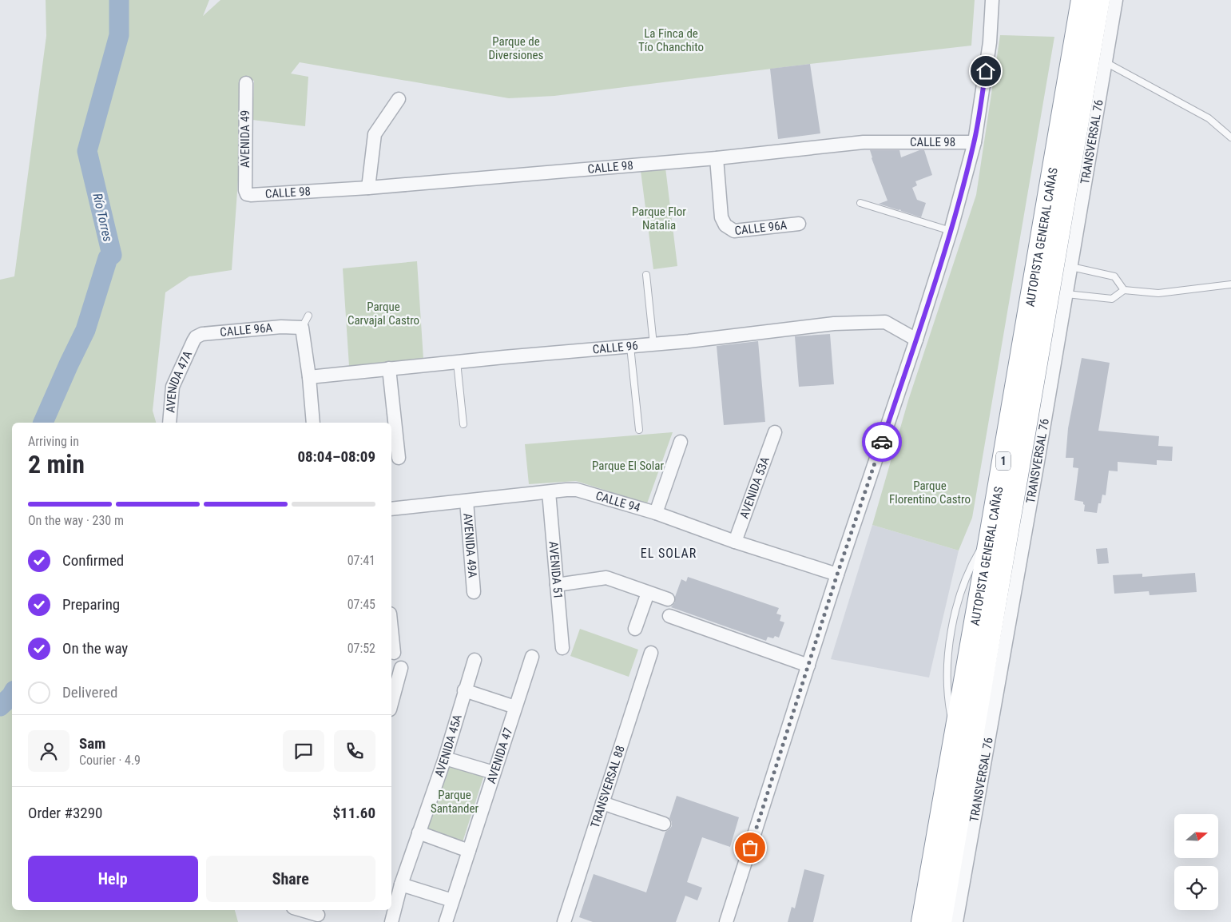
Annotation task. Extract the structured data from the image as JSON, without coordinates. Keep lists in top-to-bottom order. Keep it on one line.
{"streets":{"highway":["AUTOPISTA GENERAL CAÑAS","1"],"street":["AVENIDA 49","CALLE 98","TRANSVERSAL 76","CALLE 96A","CALLE 96","AVENIDA 47A","AVENIDA 53A","CALLE 94","AVENIDA 49A","AVENIDA 51","AVENIDA 45A","AVENIDA 47","TRANSVERSAL 88"]},"crossings":[["AVENIDA 49","CALLE 98"],["CALLE 98","CALLE 96A"],["CALLE 96A","AVENIDA 47A"],["AVENIDA 53A","CALLE 94"],["CALLE 94","AVENIDA 49A"],["CALLE 94","AVENIDA 51"]],"districts":["EL SOLAR"],"water":["Río Torres"],"parks":["La Finca de Tío Chanchito","Parque de Diversiones","Parque Flor Natalia","Parque Carvajal Castro","Parque El Solar","Parque Florentino Castro","Parque Santander"],"north":"right","page":{"heading":["2 min","Arriving in","08:04–08:09"],"panel":["Sam","Courier · 4.9","Order #3290","$11.60"],"bar":"On the way · 230 m","list":[["Confirmed","07:41"],["Preparing","07:45"],["On the way","07:52"],"Delivered"],"buttons":["Help","Share"]}}
